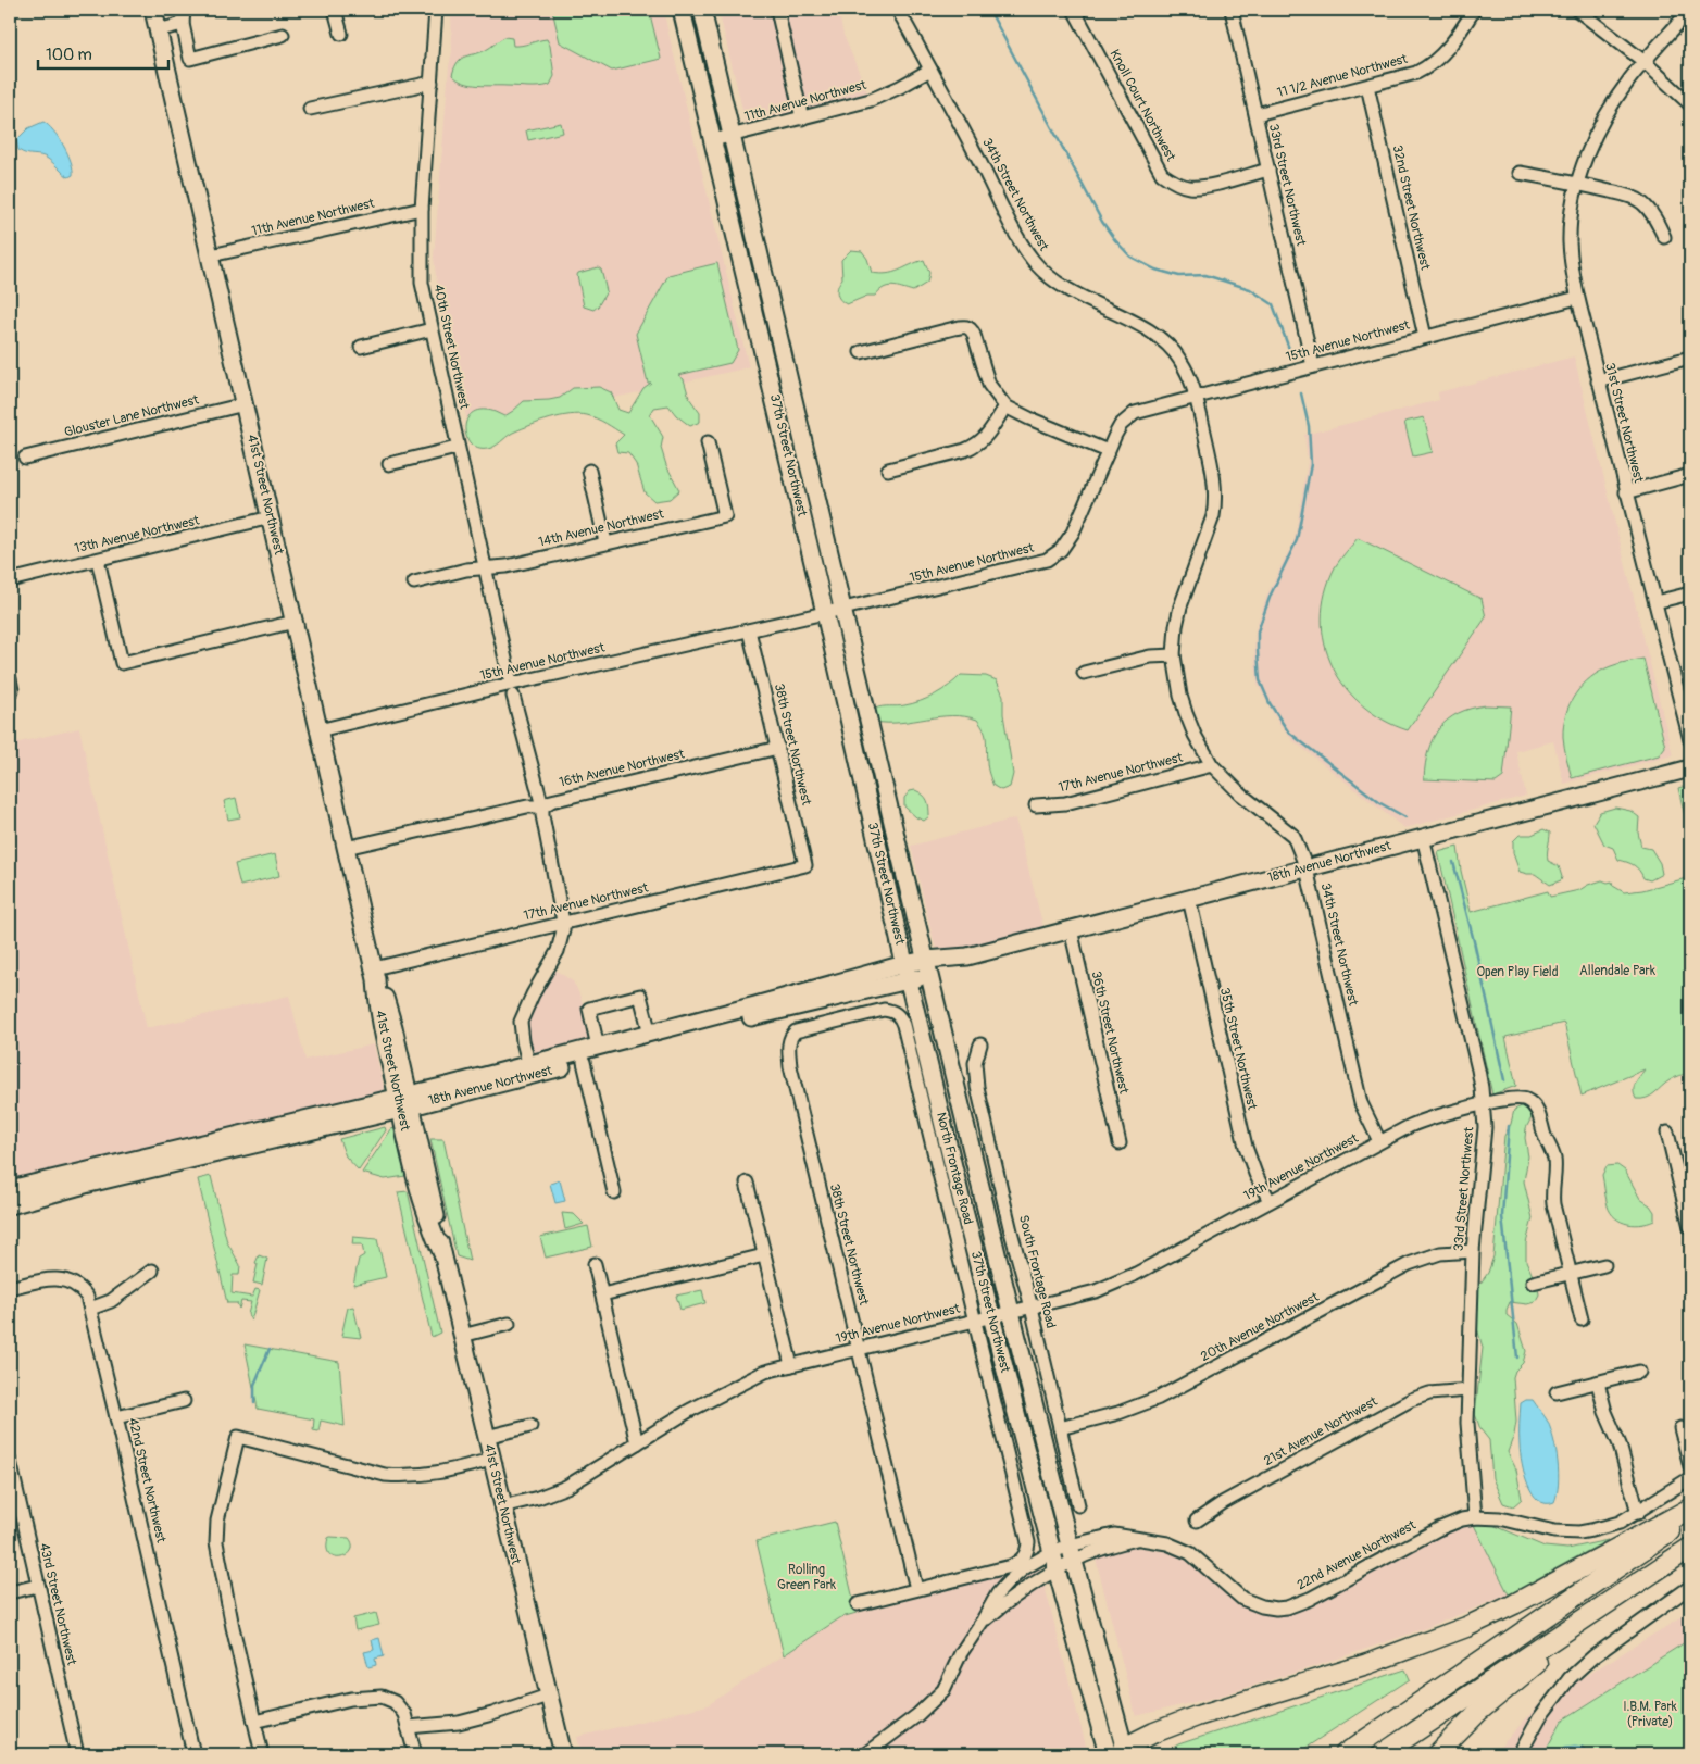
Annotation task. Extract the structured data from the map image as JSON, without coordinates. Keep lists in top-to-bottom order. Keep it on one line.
{"streets":{"main road":["37th Street Northwest","41st Street Northwest","18th Avenue Northwest"],"street":["11 1/2 Avenue Northwest","11th Avenue Northwest","Knoll Court Northwest","33rd Street Northwest","34th Street Northwest","32nd Street Northwest","15th Avenue Northwest","40th Street Northwest","Glouster Lane Northwest","31st Street Northwest","14th Avenue Northwest","13th Avenue Northwest","38th Street Northwest","16th Avenue Northwest","17th Avenue Northwest","36th Street Northwest","35th Street Northwest","19th Avenue Northwest","North Frontage Road","South Frontage Road","20th Avenue Northwest","21st Avenue Northwest","42nd Street Northwest","22nd Avenue Northwest","43rd Street Northwest"]},"crossings":[["11 1/2 Avenue Northwest","33rd Street Northwest"],["11 1/2 Avenue Northwest","32nd Street Northwest"],["11th Avenue Northwest","34th Street Northwest"],["11th Avenue Northwest","40th Street Northwest"],["11th Avenue Northwest","37th Street Northwest"],["11th Avenue Northwest","41st Street Northwest"],["Knoll Court Northwest","33rd Street Northwest"],["33rd Street Northwest","15th Avenue Northwest"],["33rd Street Northwest","18th Avenue Northwest"],["33rd Street Northwest","19th Avenue Northwest"],["33rd Street Northwest","20th Avenue Northwest"],["33rd Street Northwest","21st Avenue Northwest"],["33rd Street Northwest","22nd Avenue Northwest"],["34th Street Northwest","15th Avenue Northwest"],["34th Street Northwest","17th Avenue Northwest"],["34th Street Northwest","18th Avenue Northwest"],["34th Street Northwest","19th Avenue Northwest"],["32nd Street Northwest","15th Avenue Northwest"],["15th Avenue Northwest","40th Street Northwest"],["15th Avenue Northwest","31st Street Northwest"],["15th Avenue Northwest","37th Street Northwest"],["15th Avenue Northwest","41st Street Northwest"],["15th Avenue Northwest","38th Street Northwest"],["40th Street Northwest","14th Avenue Northwest"],["40th Street Northwest","16th Avenue Northwest"],["40th Street Northwest","17th Avenue Northwest"],["40th Street Northwest","18th Avenue Northwest"],["Glouster Lane Northwest","41st Street Northwest"],["37th Street Northwest","18th Avenue Northwest"],["37th Street Northwest","19th Avenue Northwest"],["37th Street Northwest","North Frontage Road"],["37th Street Northwest","22nd Avenue Northwest"],["41st Street Northwest","13th Avenue Northwest"],["41st Street Northwest","16th Avenue Northwest"],["41st Street Northwest","17th Avenue Northwest"],["41st Street Northwest","18th Avenue Northwest"],["41st Street Northwest","19th Avenue Northwest"],["38th Street Northwest","16th Avenue Northwest"],["38th Street Northwest","17th Avenue Northwest"],["38th Street Northwest","19th Avenue Northwest"],["38th Street Northwest","North Frontage Road"],["18th Avenue Northwest","36th Street Northwest"],["18th Avenue Northwest","35th Street Northwest"],["35th Street Northwest","19th Avenue Northwest"],["19th Avenue Northwest","North Frontage Road"],["19th Avenue Northwest","South Frontage Road"],["South Frontage Road","20th Avenue Northwest"]],"parks":["Allendale Park","Open Play Field","Rolling Green Park","I.B.M. Park (Private)"],"scale_bar":"100 m"}
